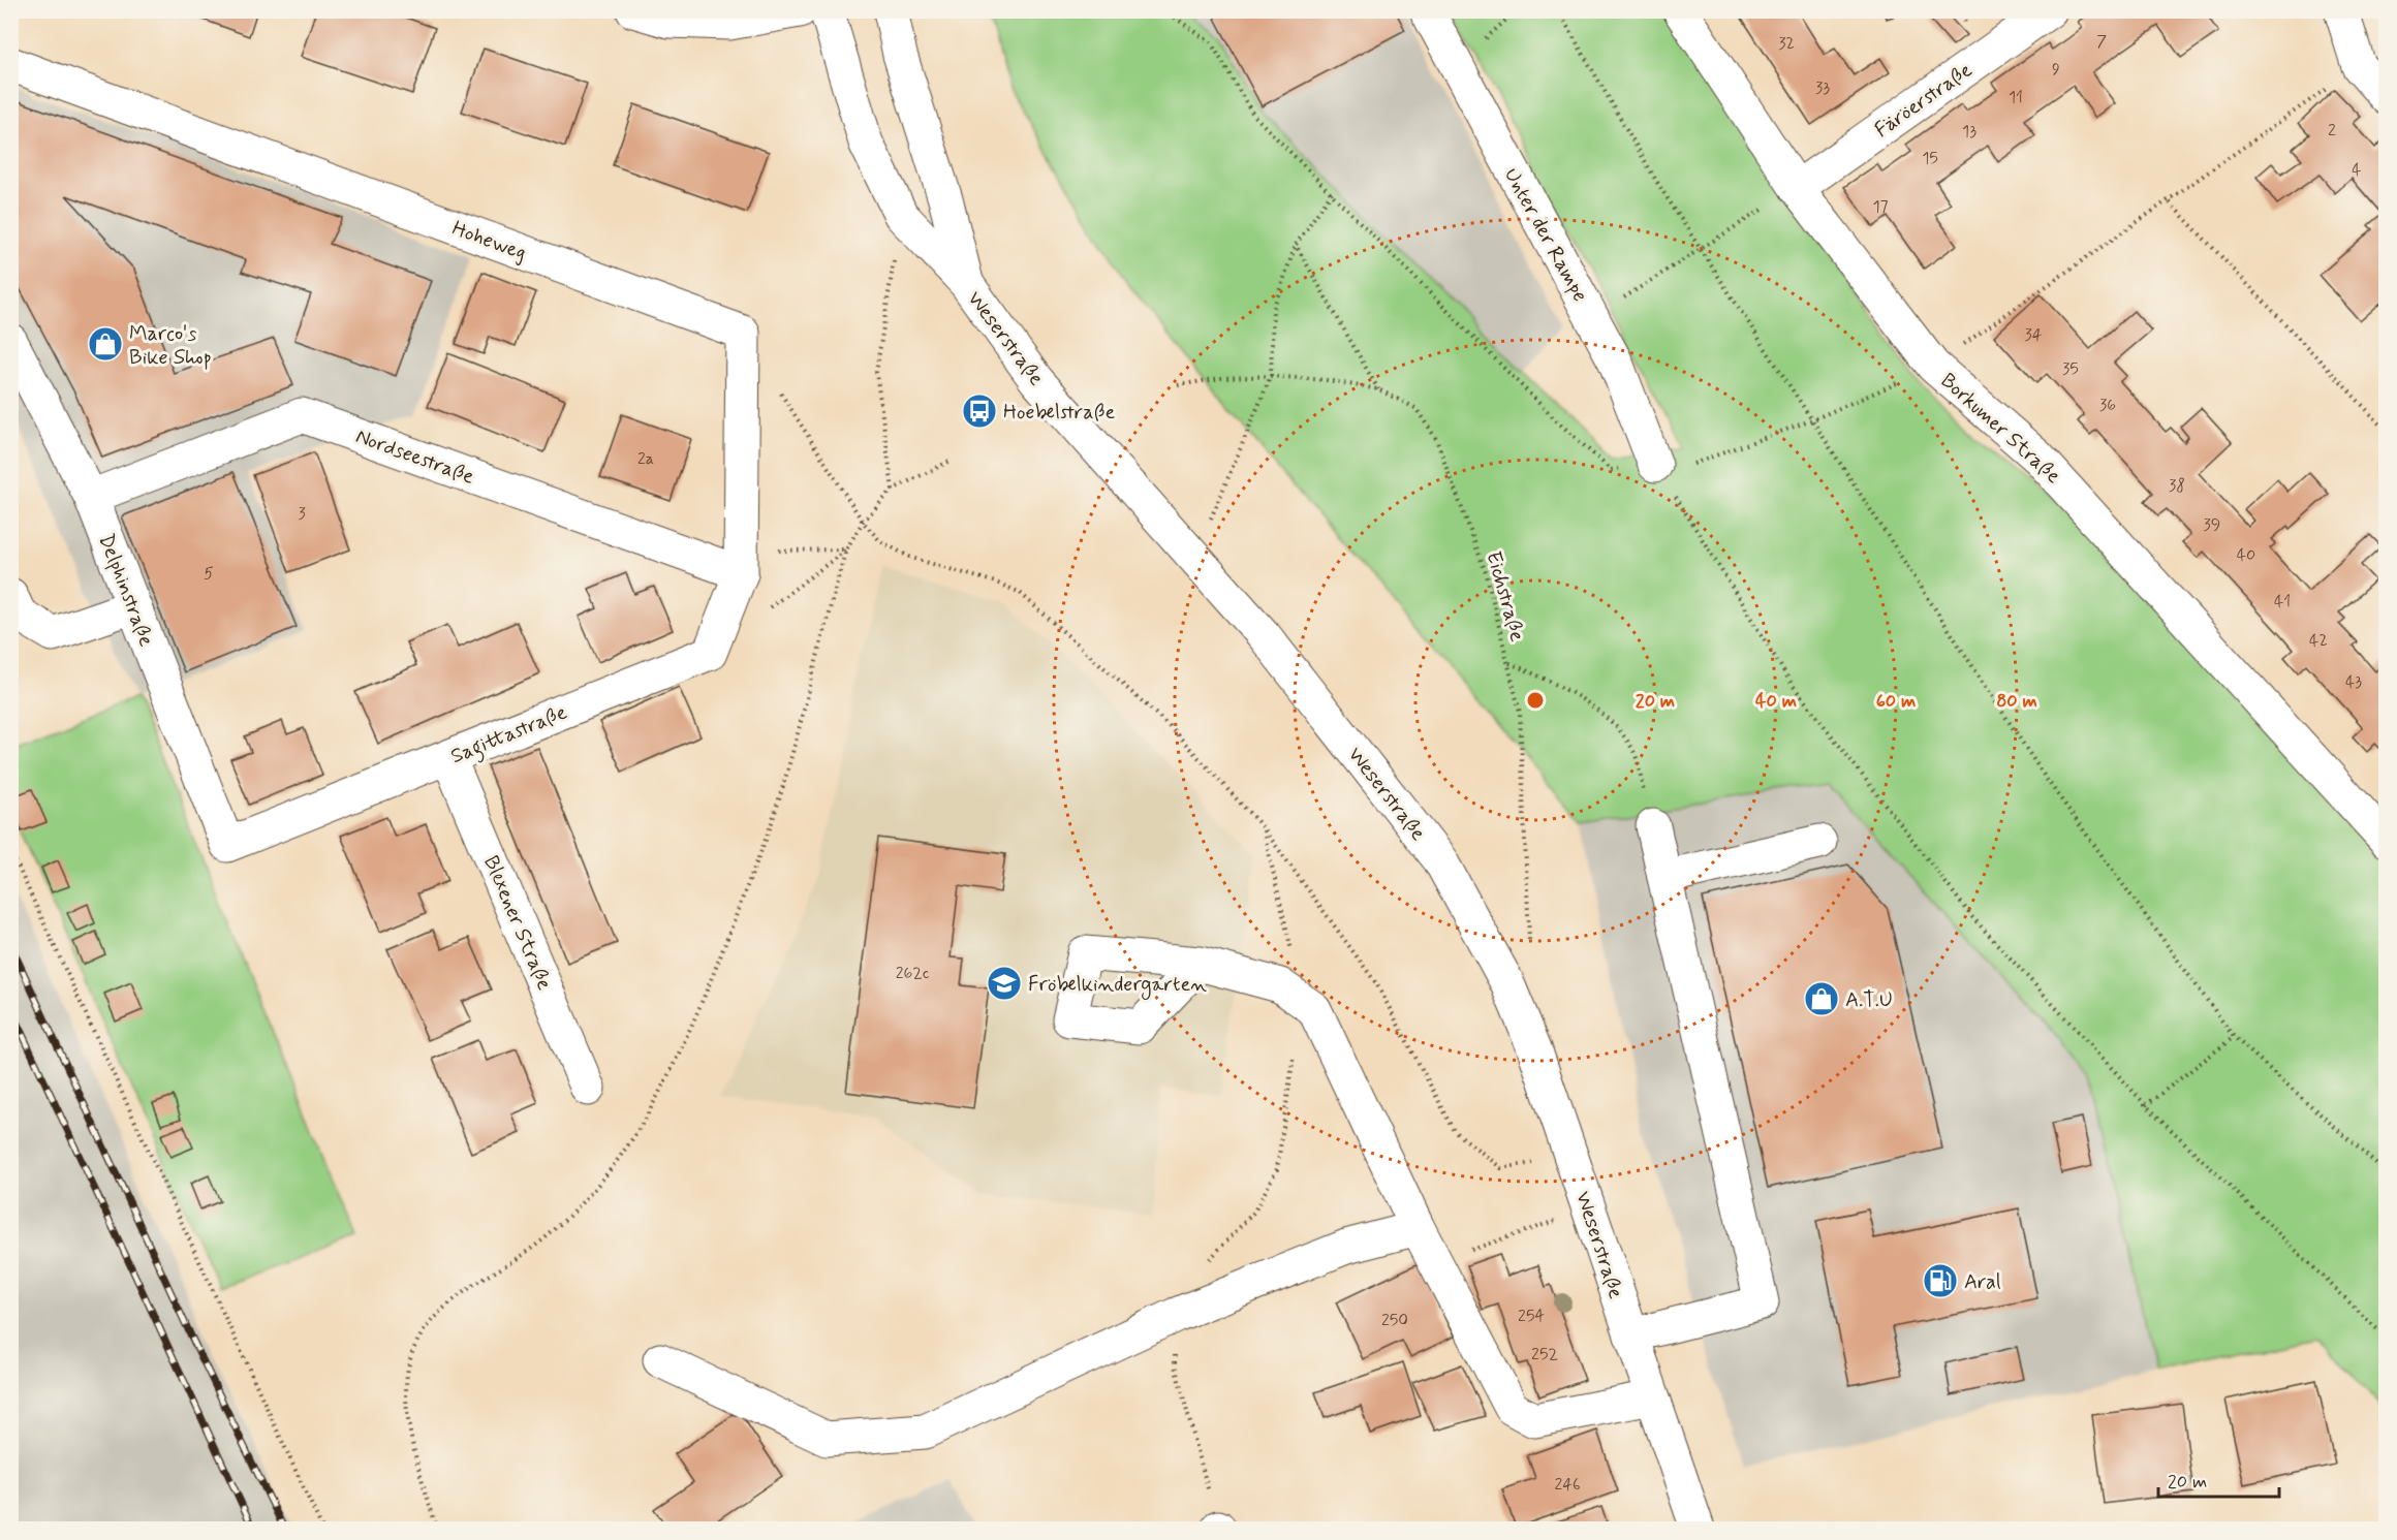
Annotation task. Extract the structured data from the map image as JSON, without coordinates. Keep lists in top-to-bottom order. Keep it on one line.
{"streets":{"street":["Färöerstraße","Unter der Rampe","Hoheweg","Weserstraße","Borkumer Straße","Nordseestraße","Delphinstraße","Sagittastraße","Blexener Straße"],"path":["Eichstraße"]},"crossings":[["Färöerstraße","Borkumer Straße"],["Hoheweg","Nordseestraße"],["Hoheweg","Sagittastraße"],["Nordseestraße","Delphinstraße"],["Nordseestraße","Sagittastraße"],["Delphinstraße","Sagittastraße"],["Sagittastraße","Blexener Straße"]],"places":{"shop":["Marco's Bike Shop","A.T.U"],"bus stop":["Hoebelstraße"],"school or university":["Fröbelkindergarten"],"fuel station":["Aral"]},"house_numbers":["7","32","9","33","11","2","13","15","4","17","34","35","36","2a","38","3","39","40","5","41","42","43","262c","254","250","252","246"],"scale_bar":"20 m","rings":["20 m","40 m","60 m","80 m"]}
